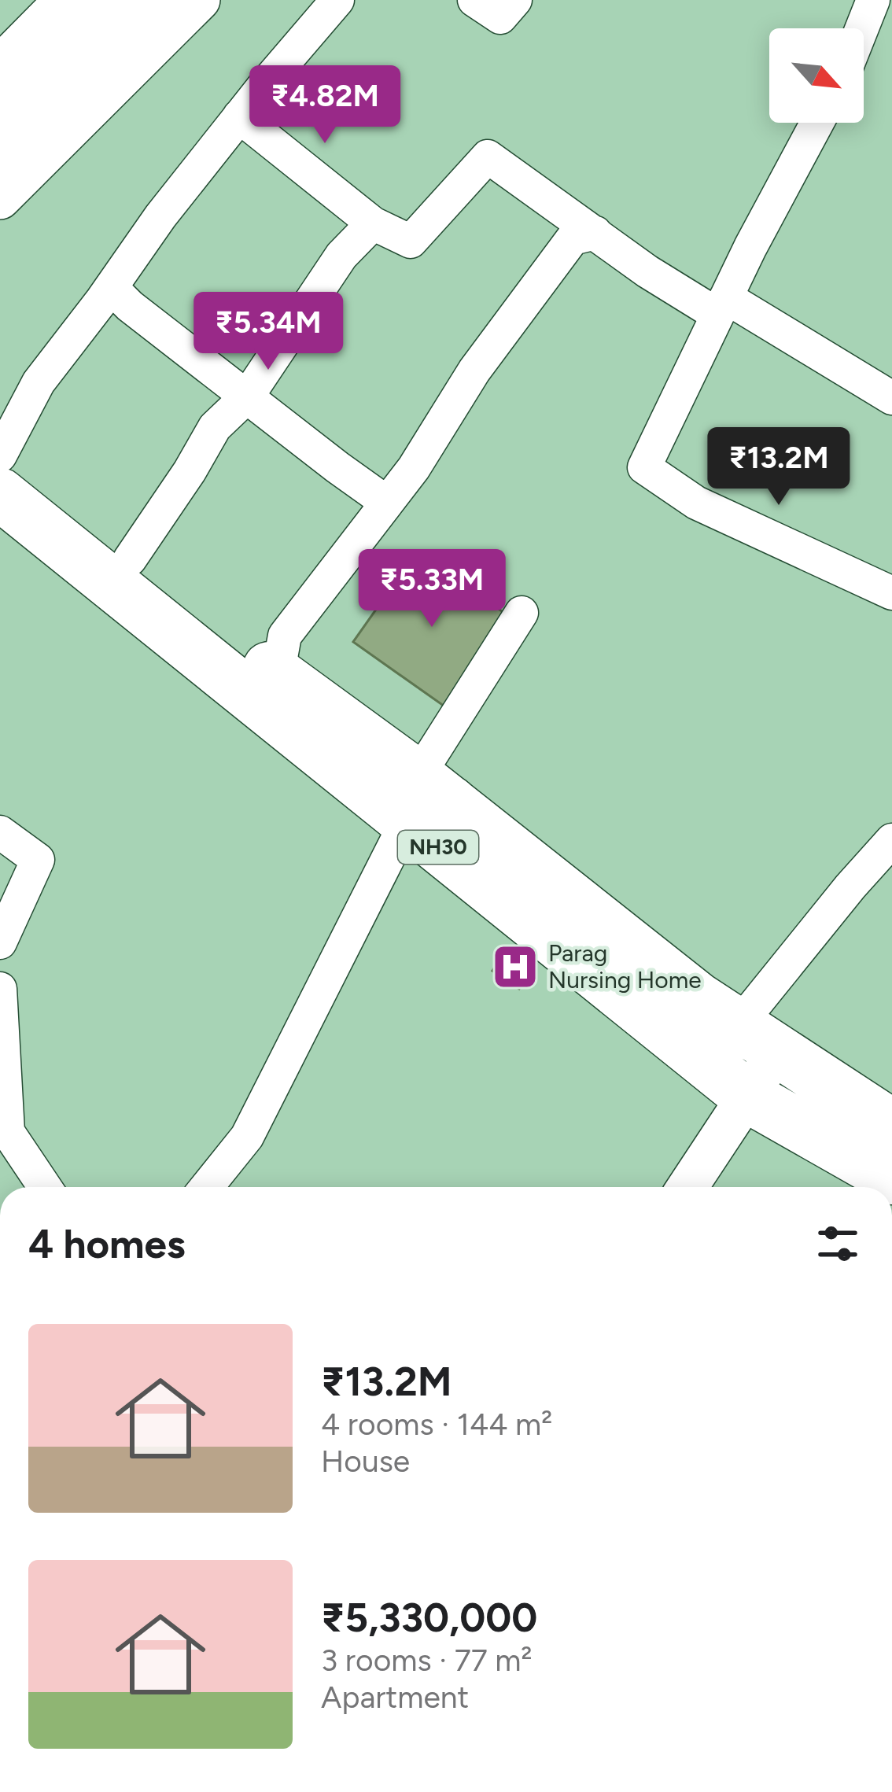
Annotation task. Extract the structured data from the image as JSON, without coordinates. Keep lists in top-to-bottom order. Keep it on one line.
{"streets":{"main road":["NH30"]},"places":{"hospital":["Parag Nursing Home"]},"north":"bottom right","page":{"price":["₹4.82M","₹5.34M","₹13.2M","₹5.33M"],"heading":"4 homes","list":[{"name":"₹13.2M","note":"4 rooms · 144 m² · House"},{"name":"₹5,330,000","note":"3 rooms · 77 m² · Apartment"}]}}
